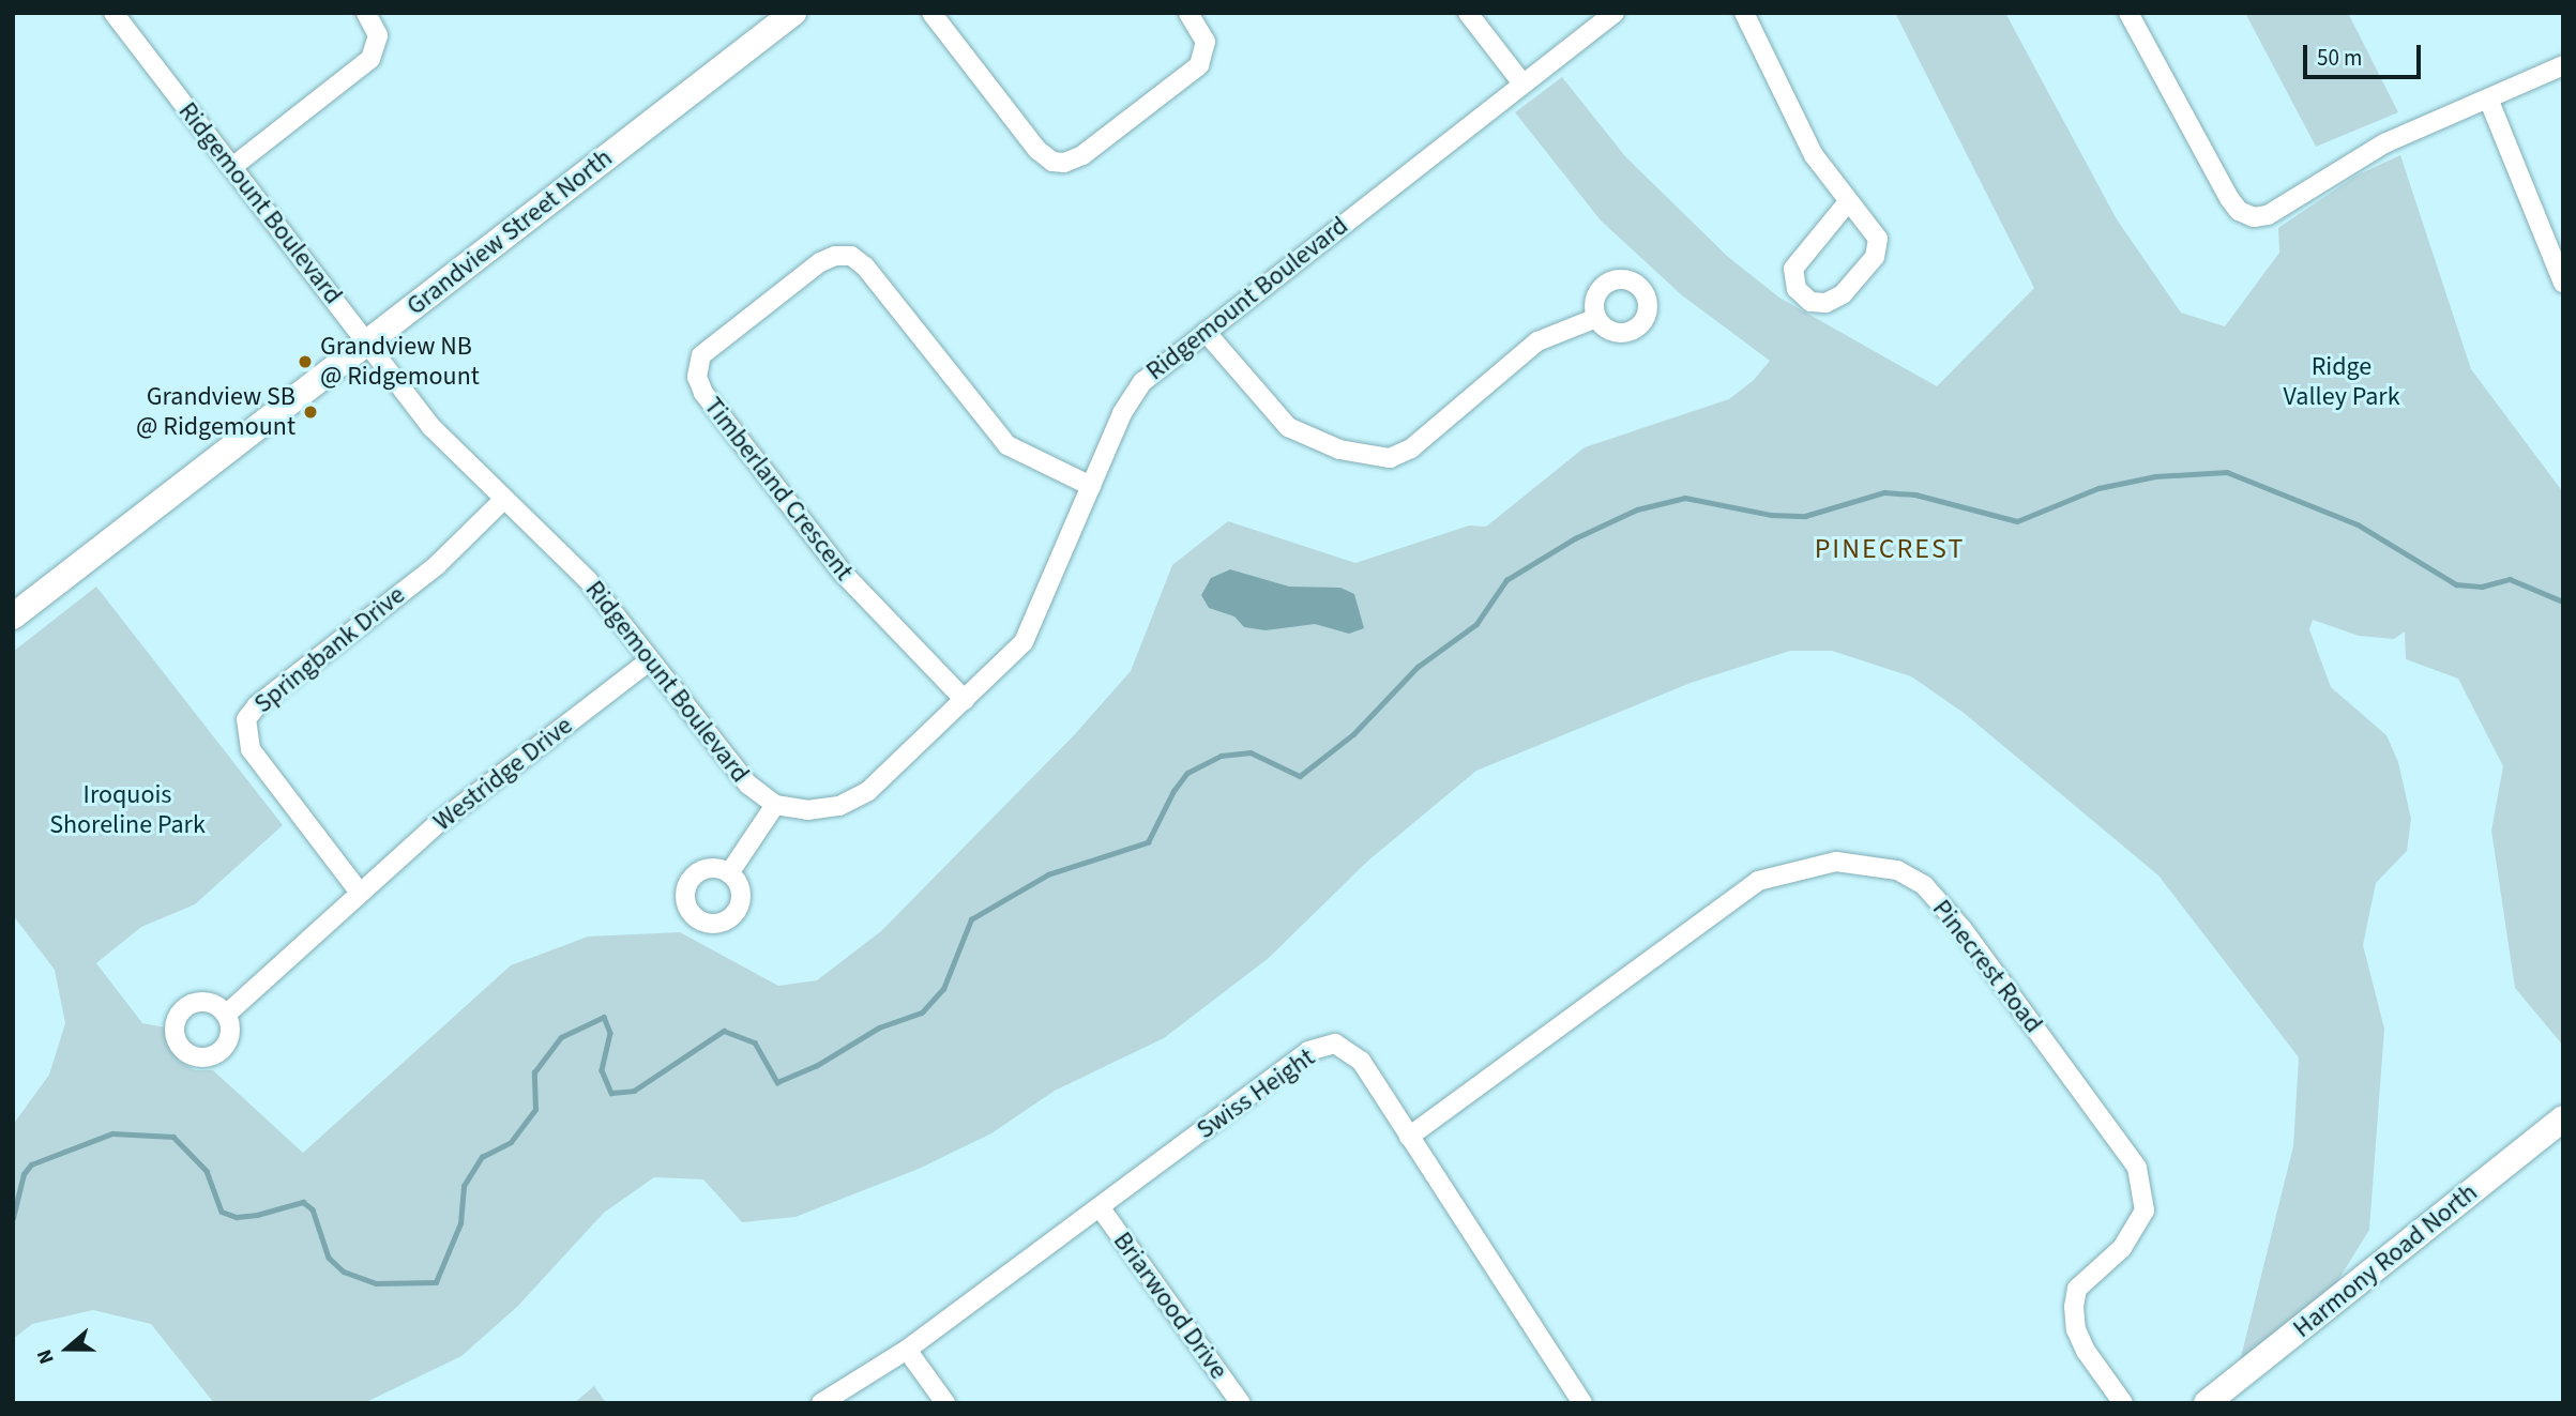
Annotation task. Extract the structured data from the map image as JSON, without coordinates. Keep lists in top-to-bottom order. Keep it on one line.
{"streets":{"street":["Ridgemount Boulevard","Grandview Street North","Timberland Crescent","Springbank Drive","Westridge Drive","Pinecrest Road","Swiss Height","Harmony Road North","Briarwood Drive"]},"crossings":[["Ridgemount Boulevard","Grandview Street North"],["Ridgemount Boulevard","Timberland Crescent"],["Ridgemount Boulevard","Springbank Drive"],["Ridgemount Boulevard","Westridge Drive"],["Springbank Drive","Westridge Drive"],["Pinecrest Road","Swiss Height"],["Swiss Height","Briarwood Drive"]],"districts":["PINECREST"],"parks":["Ridge Valley Park","Iroquois Shoreline Park"],"places":["Grandview NB @ Ridgemount","Grandview SB @ Ridgemount"],"scale_bar":"50 m","north":"left"}
